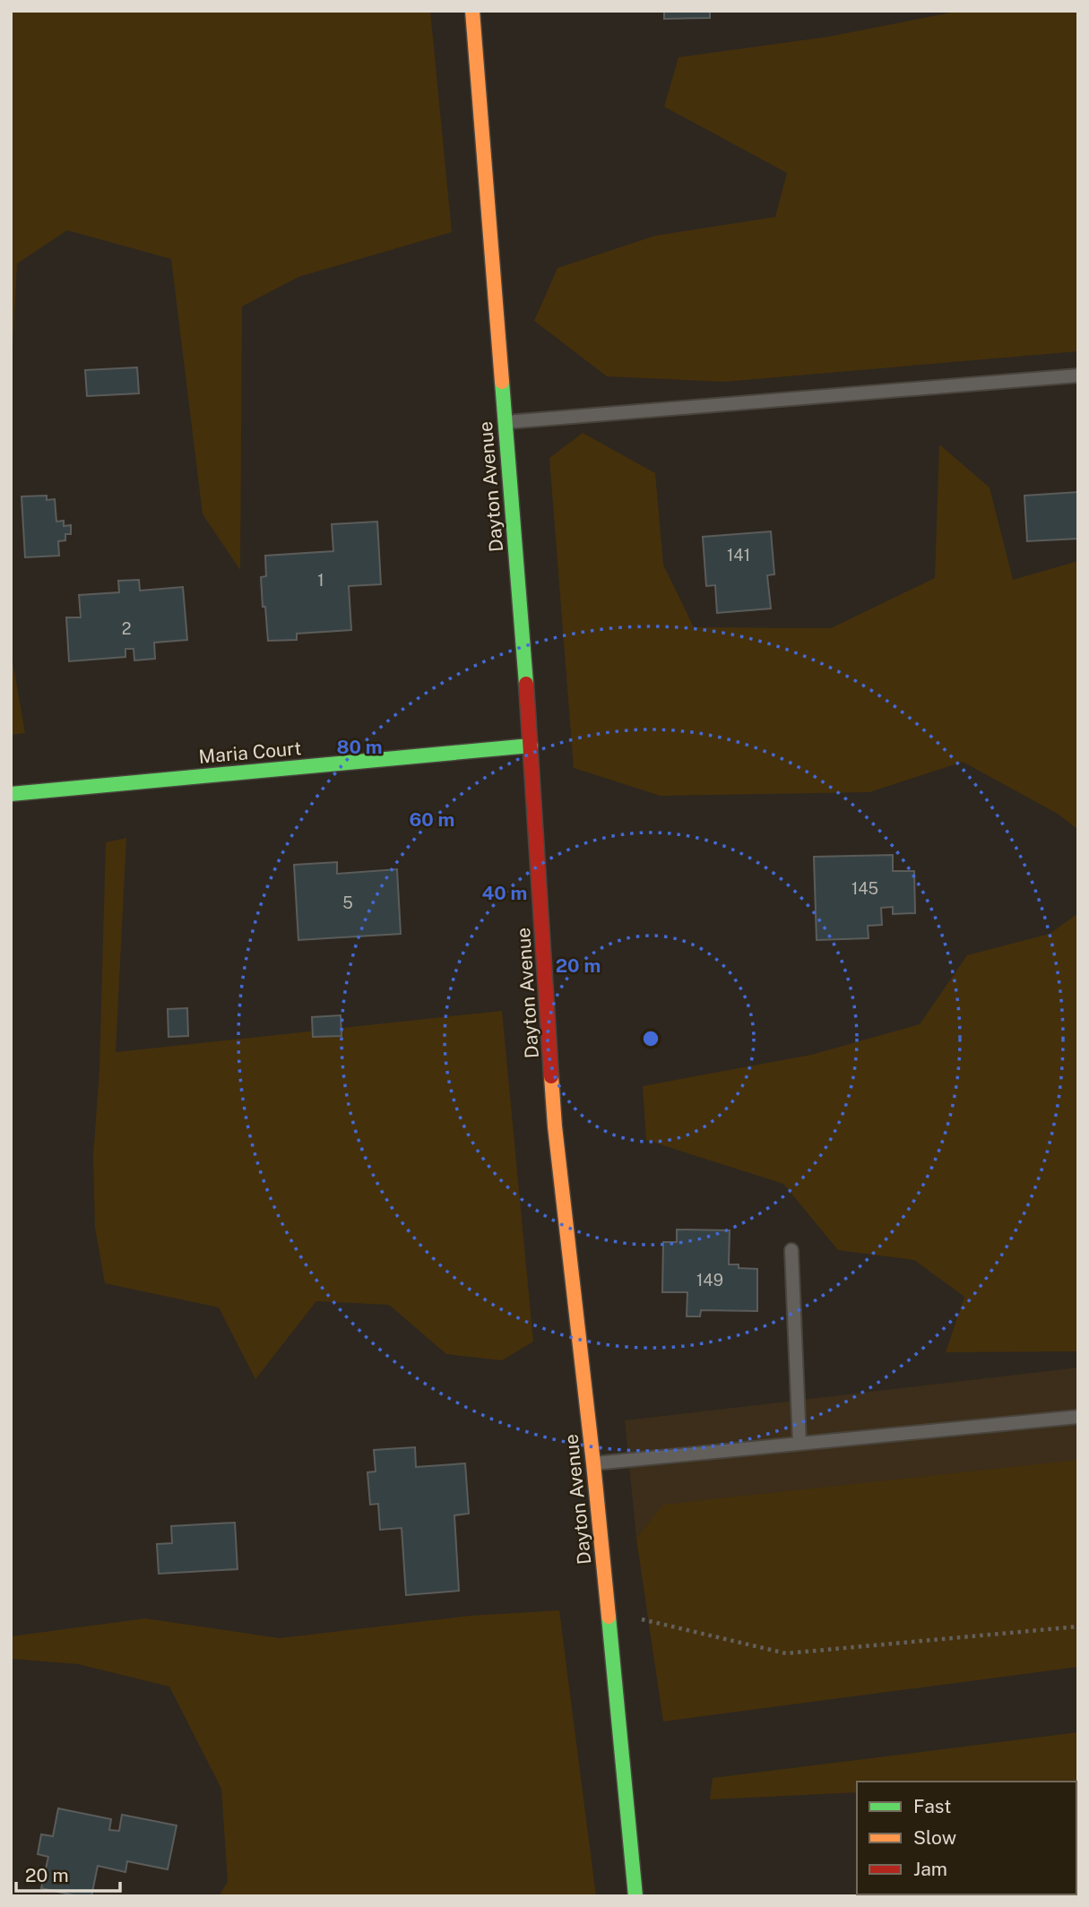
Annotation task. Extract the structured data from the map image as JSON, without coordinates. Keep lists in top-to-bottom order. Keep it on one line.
{"streets":{"street":["Dayton Avenue","Maria Court"]},"crossings":[["Dayton Avenue","Maria Court"]],"house_numbers":["141","1","2","145","5","149"],"legend":["Fast","Slow","Jam"],"scale_bar":"20 m","rings":["80 m","60 m","40 m","20 m"]}
